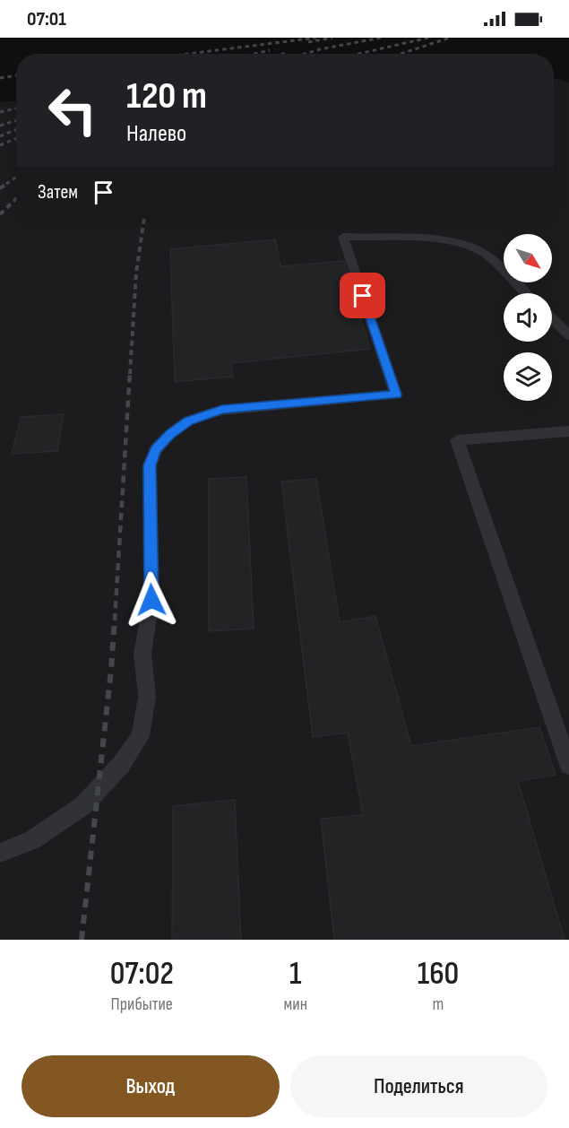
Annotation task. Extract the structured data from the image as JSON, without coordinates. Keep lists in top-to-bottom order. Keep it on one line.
{"north":"bottom right","page":{"status":"07:01","turn":["120 m","Налево"],"then":"Затем","eta":["07:02","Прибытие","1","мин","160","m"],"buttons":["Выход","Поделиться"]}}
